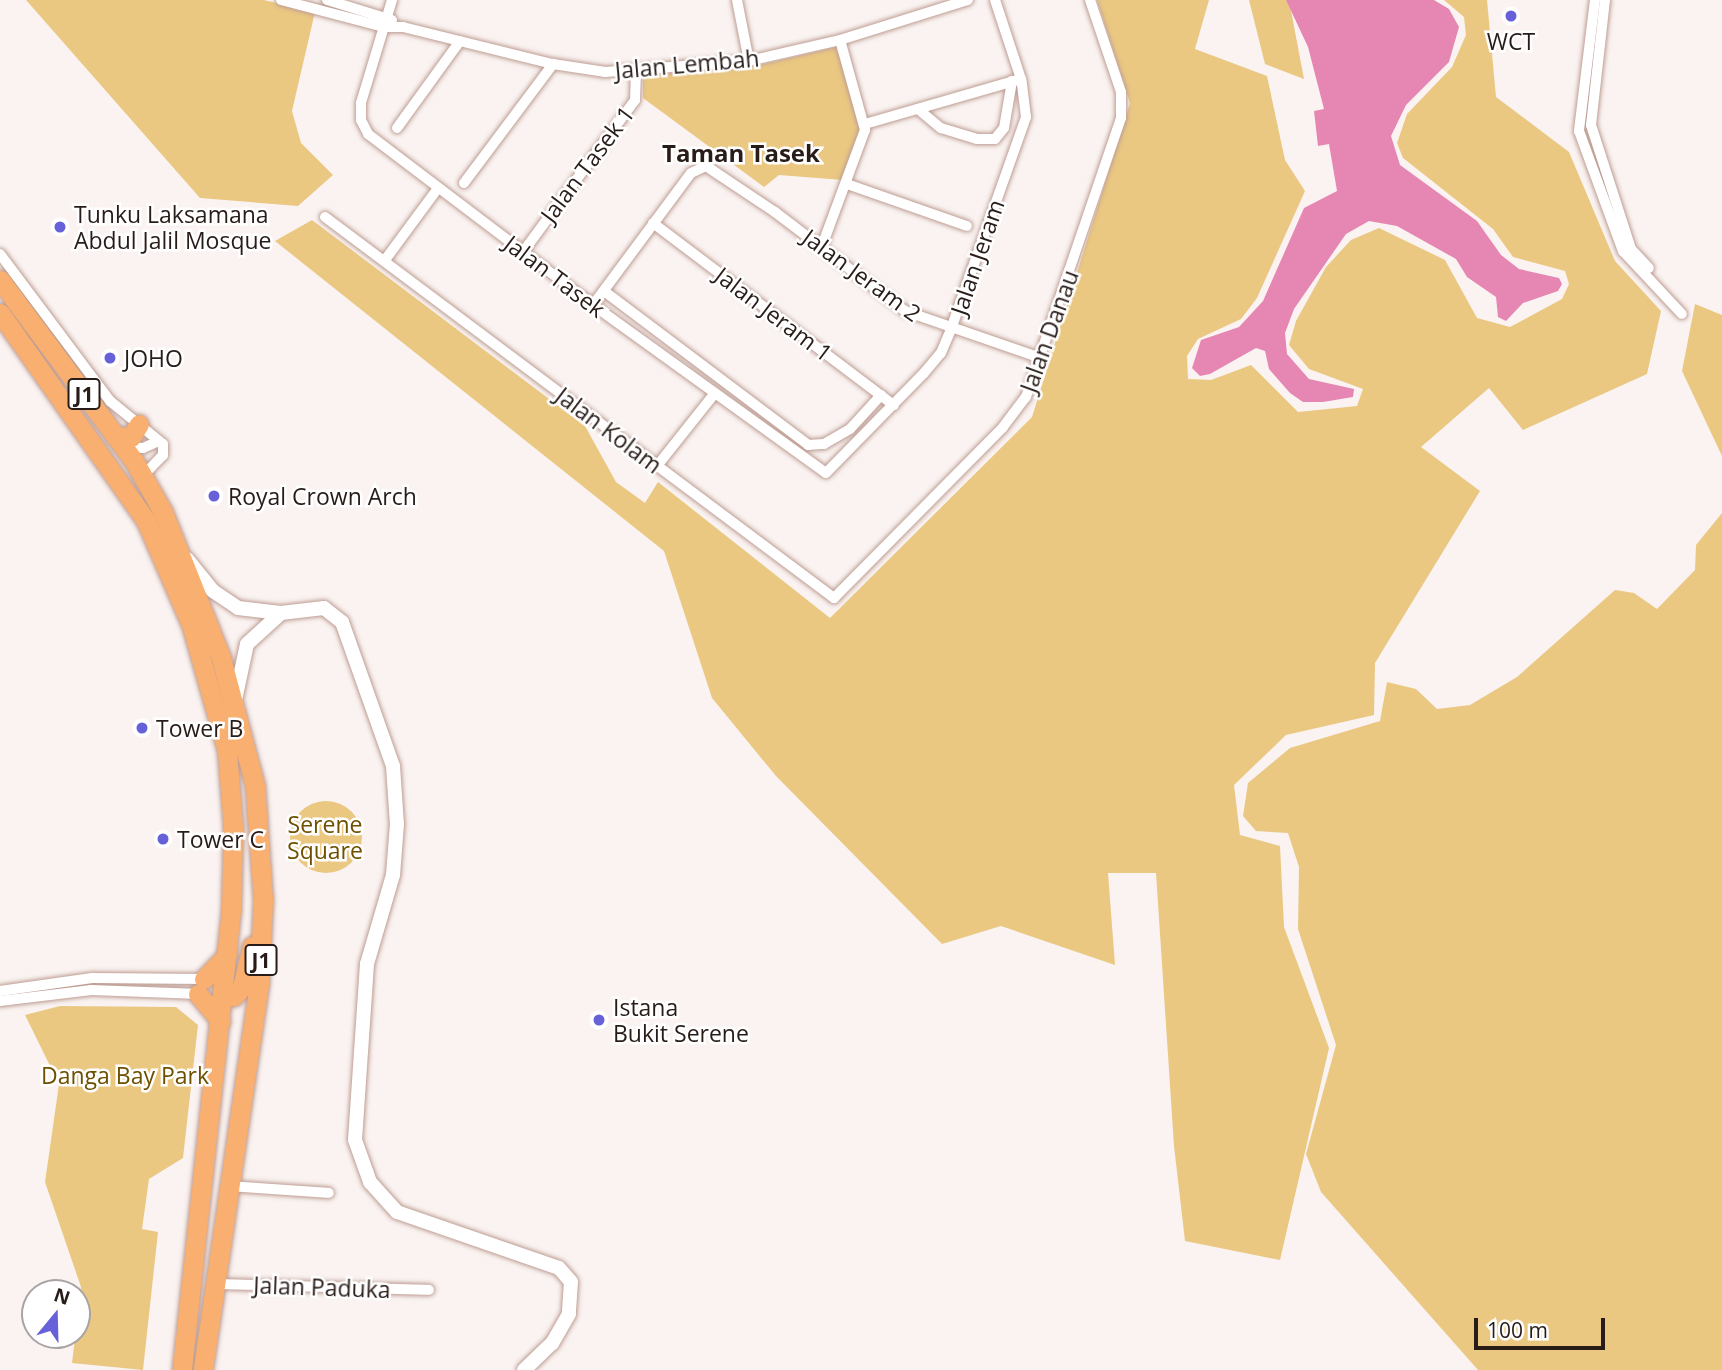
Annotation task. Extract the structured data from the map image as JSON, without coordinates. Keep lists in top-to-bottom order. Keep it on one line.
{"streets":{"highway":["J1"],"street":["Jalan Lembah","Jalan Tasek 1","Jalan Jeram","Jalan Jeram 2","Jalan Tasek","Jalan Jeram 1","Jalan Danau","Jalan Kolam","Jalan Paduka"]},"crossings":[["Jalan Lembah","Jalan Tasek 1"],["Jalan Lembah","Jalan Tasek"],["Jalan Tasek 1","Jalan Tasek"],["Jalan Jeram","Jalan Jeram 2"],["Jalan Jeram","Jalan Tasek"],["Jalan Jeram","Jalan Jeram 1"],["Jalan Jeram 2","Jalan Jeram 1"],["Jalan Jeram 2","Jalan Danau"],["Jalan Tasek","Jalan Jeram 1"],["Jalan Danau","Jalan Kolam"],["J1","Jalan Paduka"]],"districts":["Taman Tasek"],"parks":["Serene Square","Danga Bay Park"],"places":["WCT","Tunku Laksamana Abdul Jalil Mosque","JOHO","Royal Crown Arch","Tower B","Tower C","Istana Bukit Serene"],"scale_bar":"100 m","north":"top"}
